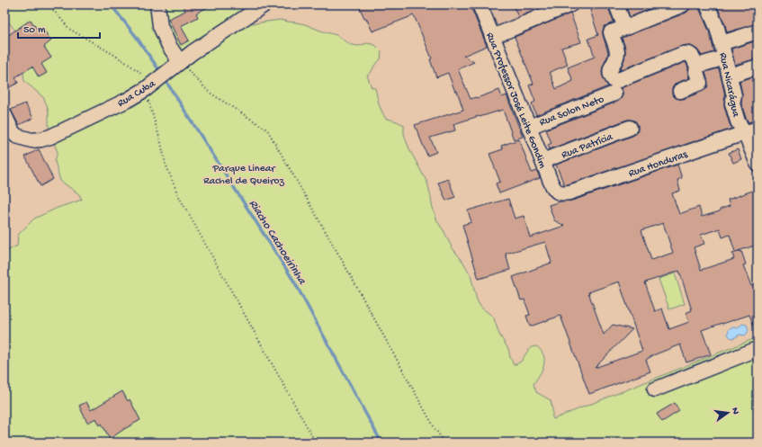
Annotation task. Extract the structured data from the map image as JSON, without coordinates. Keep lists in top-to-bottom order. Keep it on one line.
{"streets":{"street":["Rua Nicarágua","Rua Cuba","Rua Professor José Leite Gondim","Rua Solon Neto","Rua Patrícia","Rua Honduras"]},"crossings":[["Rua Nicarágua","Rua Honduras"],["Rua Professor José Leite Gondim","Rua Solon Neto"],["Rua Professor José Leite Gondim","Rua Patrícia"],["Rua Professor José Leite Gondim","Rua Honduras"]],"water":["Riacho Cachoeirinha"],"parks":["Parque Linear Rachel de Queiroz"],"scale_bar":"50 m","north":"right"}
